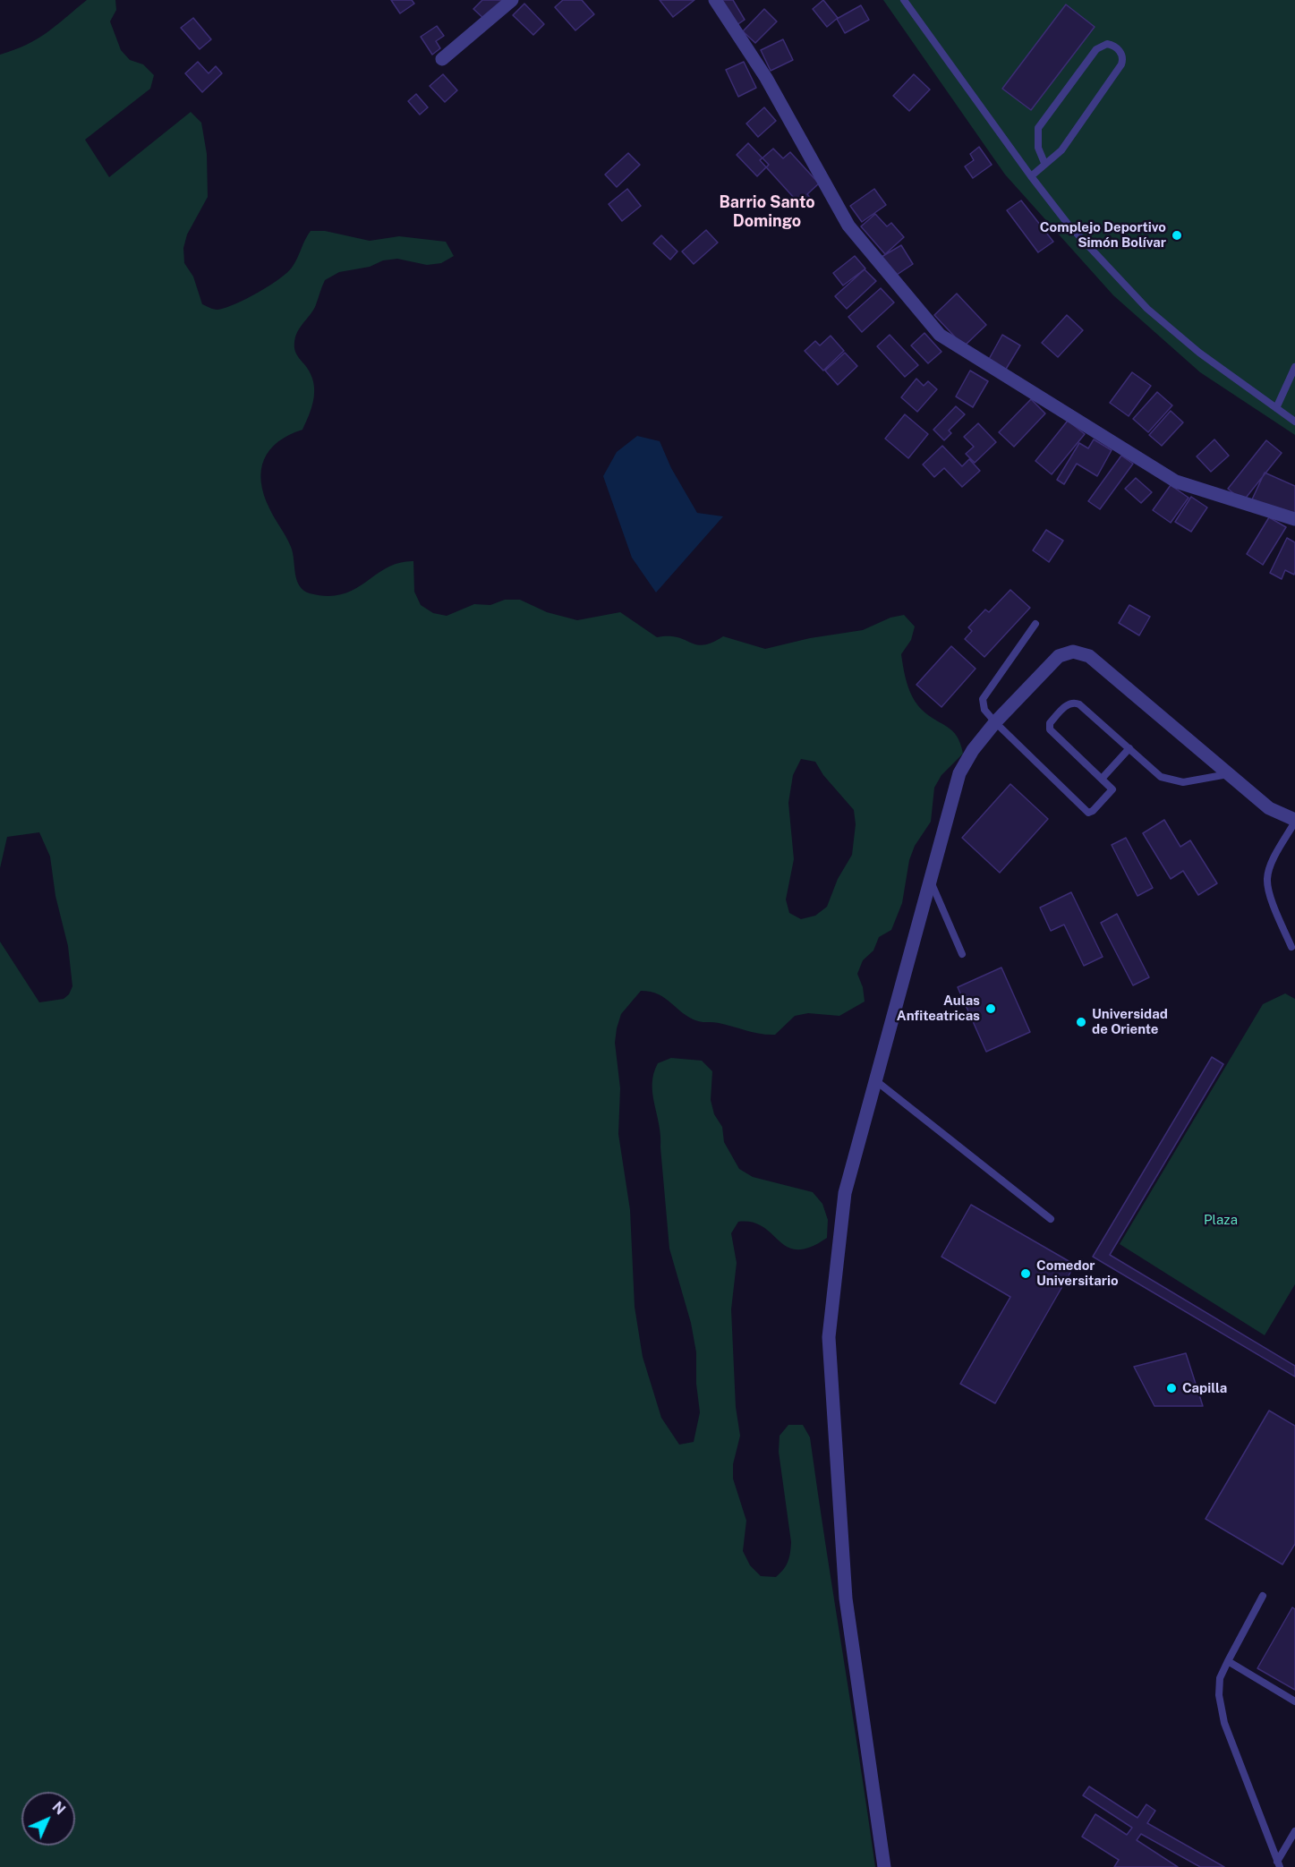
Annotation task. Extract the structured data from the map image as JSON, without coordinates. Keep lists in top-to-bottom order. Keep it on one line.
{"districts":["Barrio Santo Domingo"],"parks":["Plaza"],"places":["Complejo Deportivo Simón Bolívar","Aulas Anfiteatricas","Universidad de Oriente","Comedor Universitario","Capilla"],"north":"top right"}
